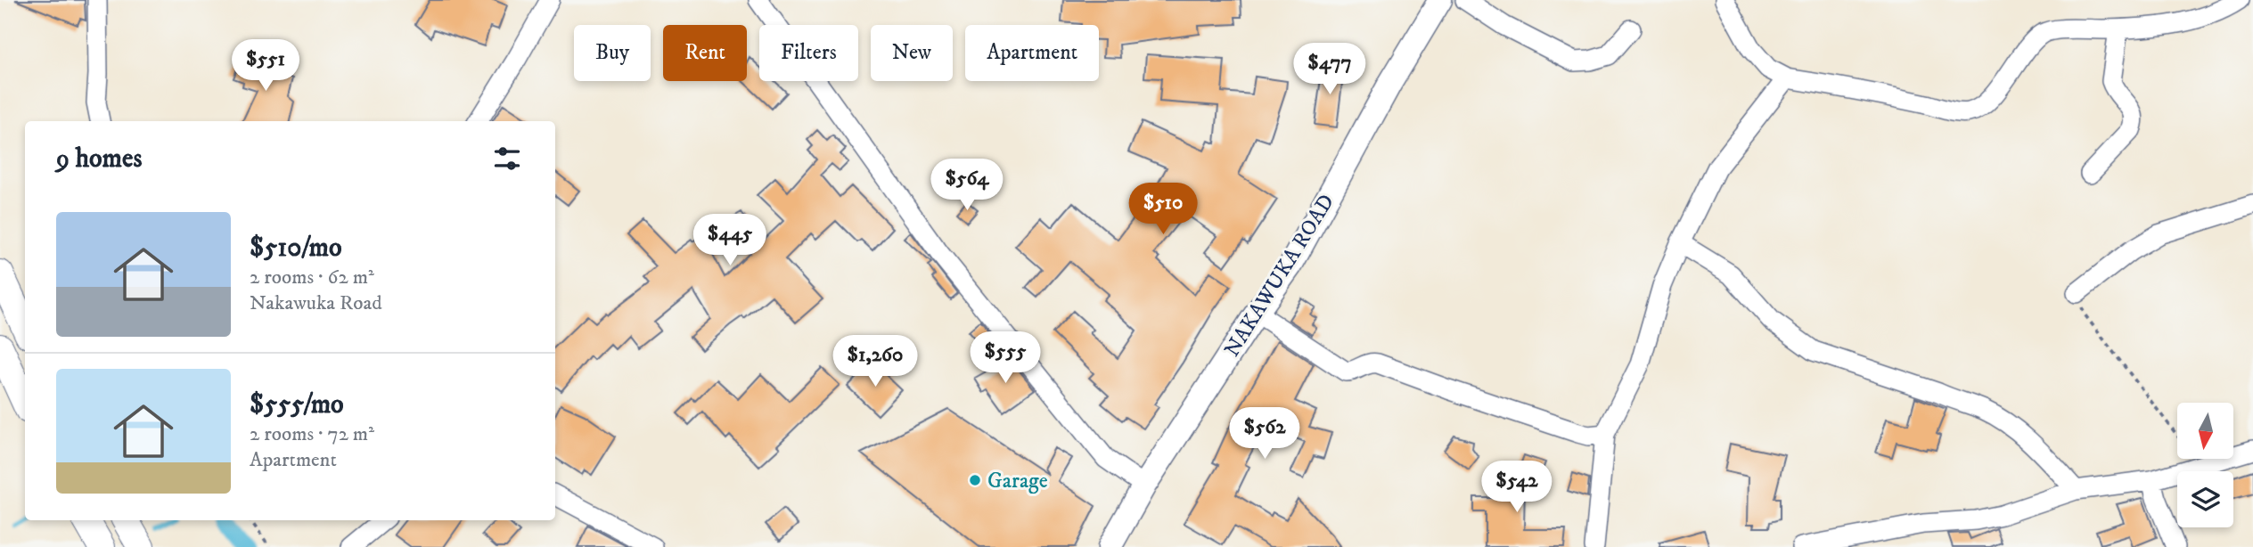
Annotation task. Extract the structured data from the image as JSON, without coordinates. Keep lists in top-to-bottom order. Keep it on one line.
{"streets":{"main road":["NAKAWUKA ROAD"]},"places":["Garage"],"north":"bottom","page":{"chip":["Buy","Rent","Filters","New","Apartment"],"price":["$551","$477","$564","$510","$445","$555","$1,260","$562","$542"],"heading":"9 homes","list":[{"name":"$510/mo","note":"2 rooms · 62 m² · Nakawuka Road"},{"name":"$555/mo","note":"2 rooms · 72 m² · Apartment"}]}}
